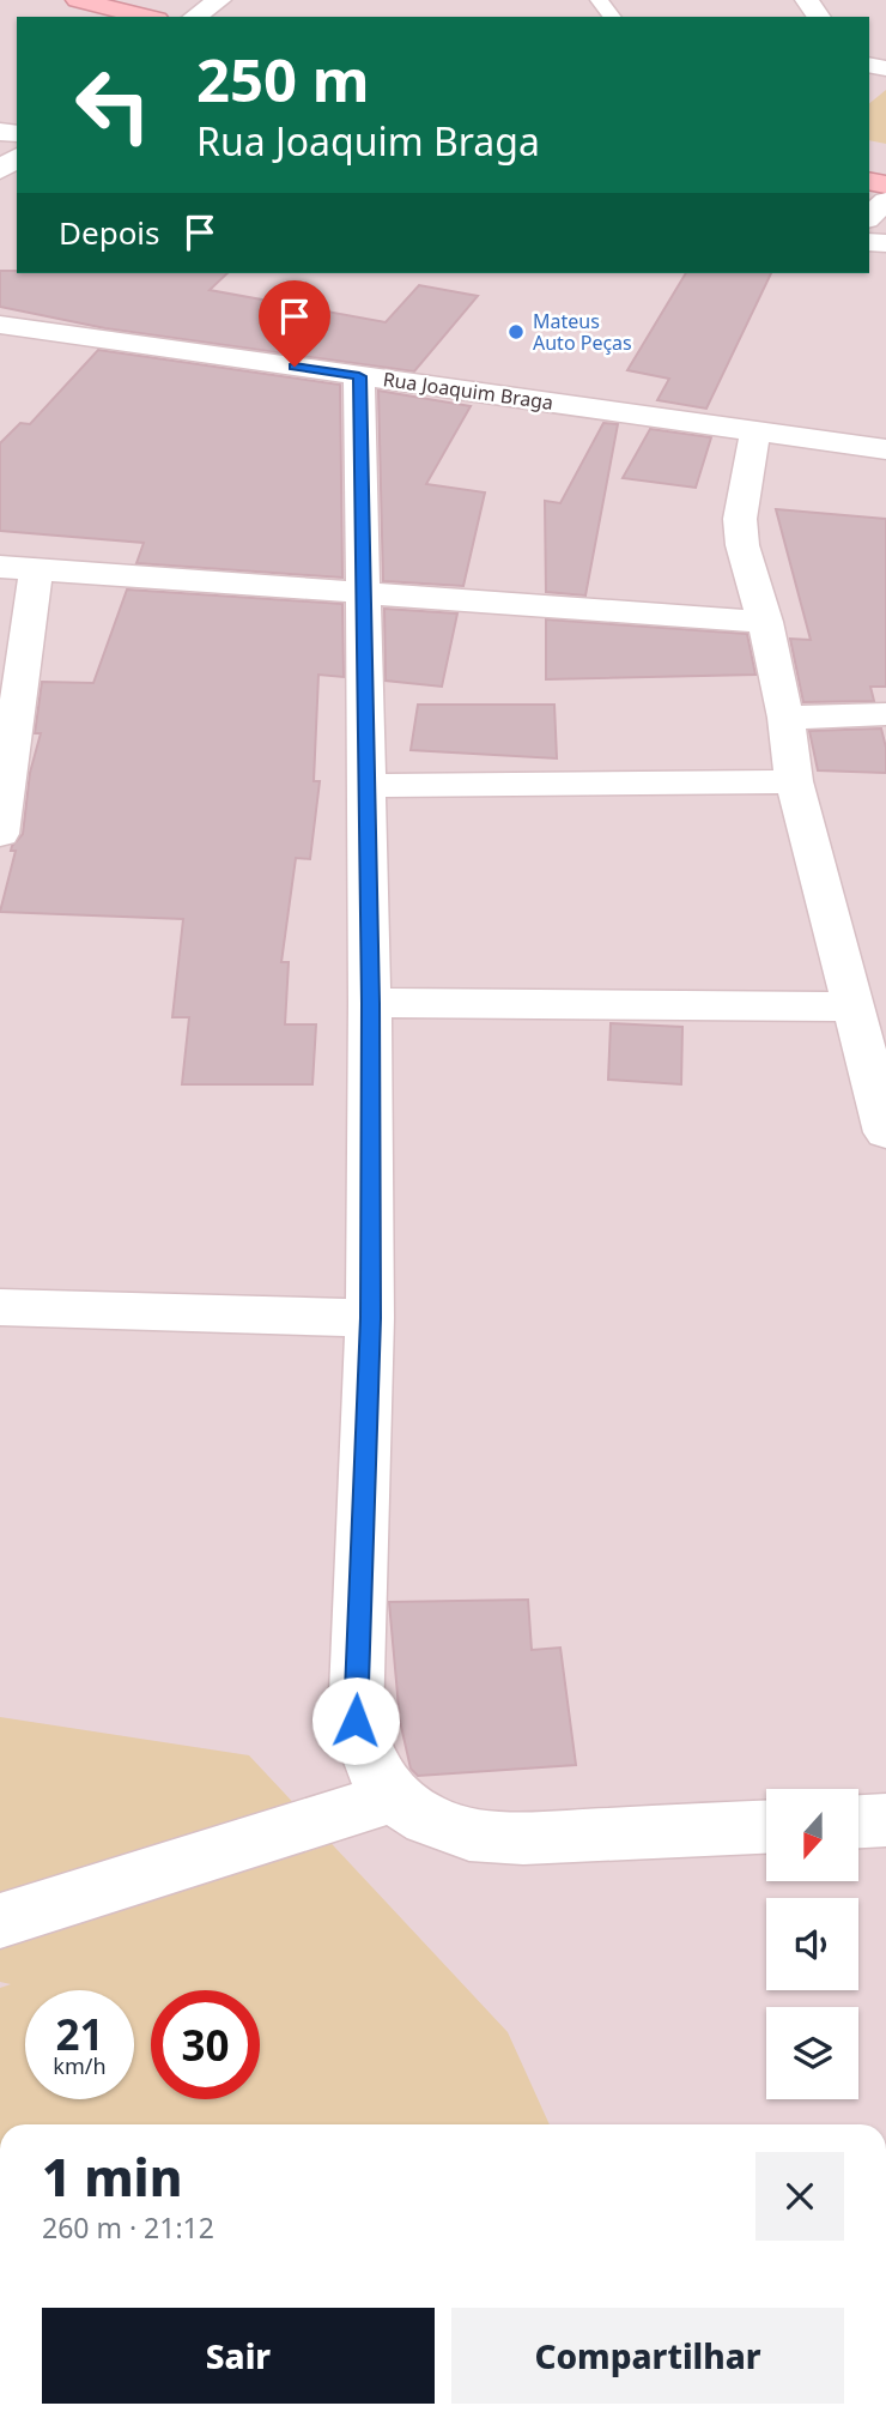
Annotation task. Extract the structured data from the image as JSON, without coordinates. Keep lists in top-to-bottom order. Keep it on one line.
{"streets":{"street":["Rua Joaquim Braga"]},"places":["Mateus Auto Peças"],"north":"bottom","page":{"turn":["250 m","Rua Joaquim Braga"],"then":"Depois","speed":"21 km/h","limit":"30","heading":["1 min","260 m · 21:12"],"buttons":["Sair","Compartilhar"]}}
